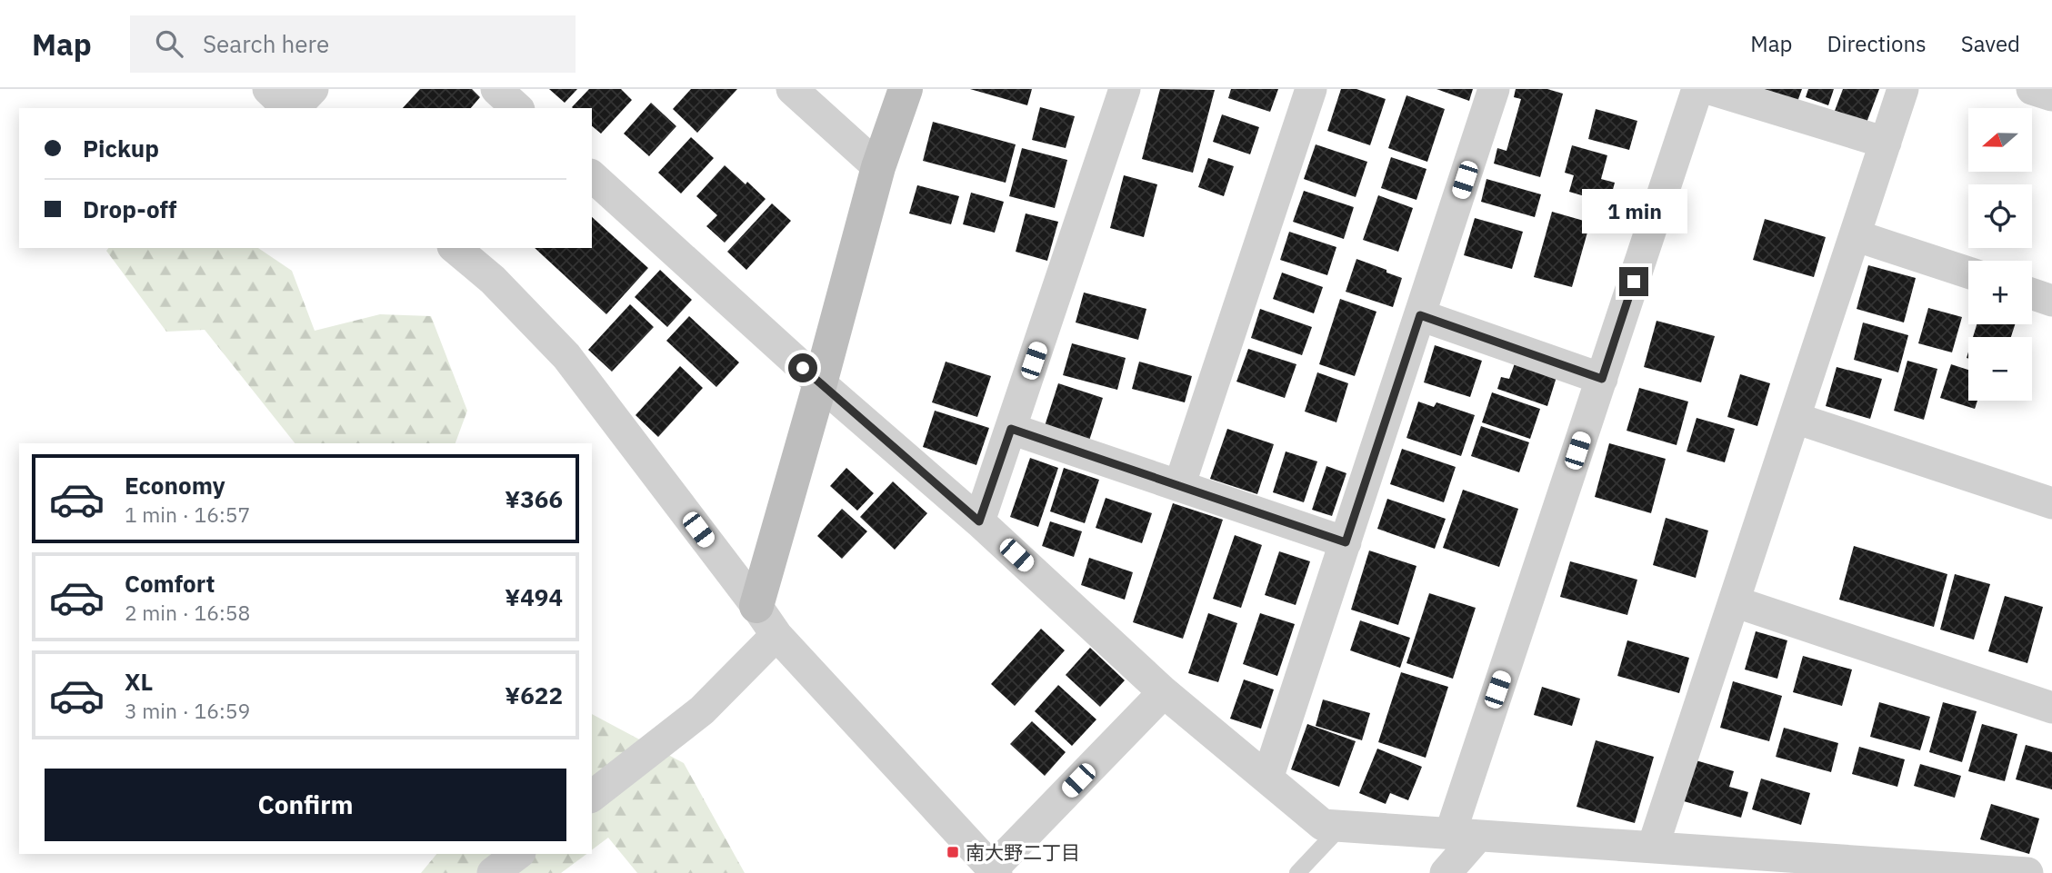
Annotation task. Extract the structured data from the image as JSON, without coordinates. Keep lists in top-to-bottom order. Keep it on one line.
{"places":{"transit":["南大野二丁目"]},"north":"left","page":{"header":"Map","search":"Search here","nav":["Map","Directions","Saved"],"map_buttons":["+","−"],"banner":["Pickup","Drop-off"],"bubble":"1 min","list":[{"name":"Economy","note":"1 min · 16:57","value":"¥366"},{"name":"Comfort","note":"2 min · 16:58","value":"¥494"},{"name":"XL","note":"3 min · 16:59","value":"¥622"}],"buttons":"Confirm"}}
